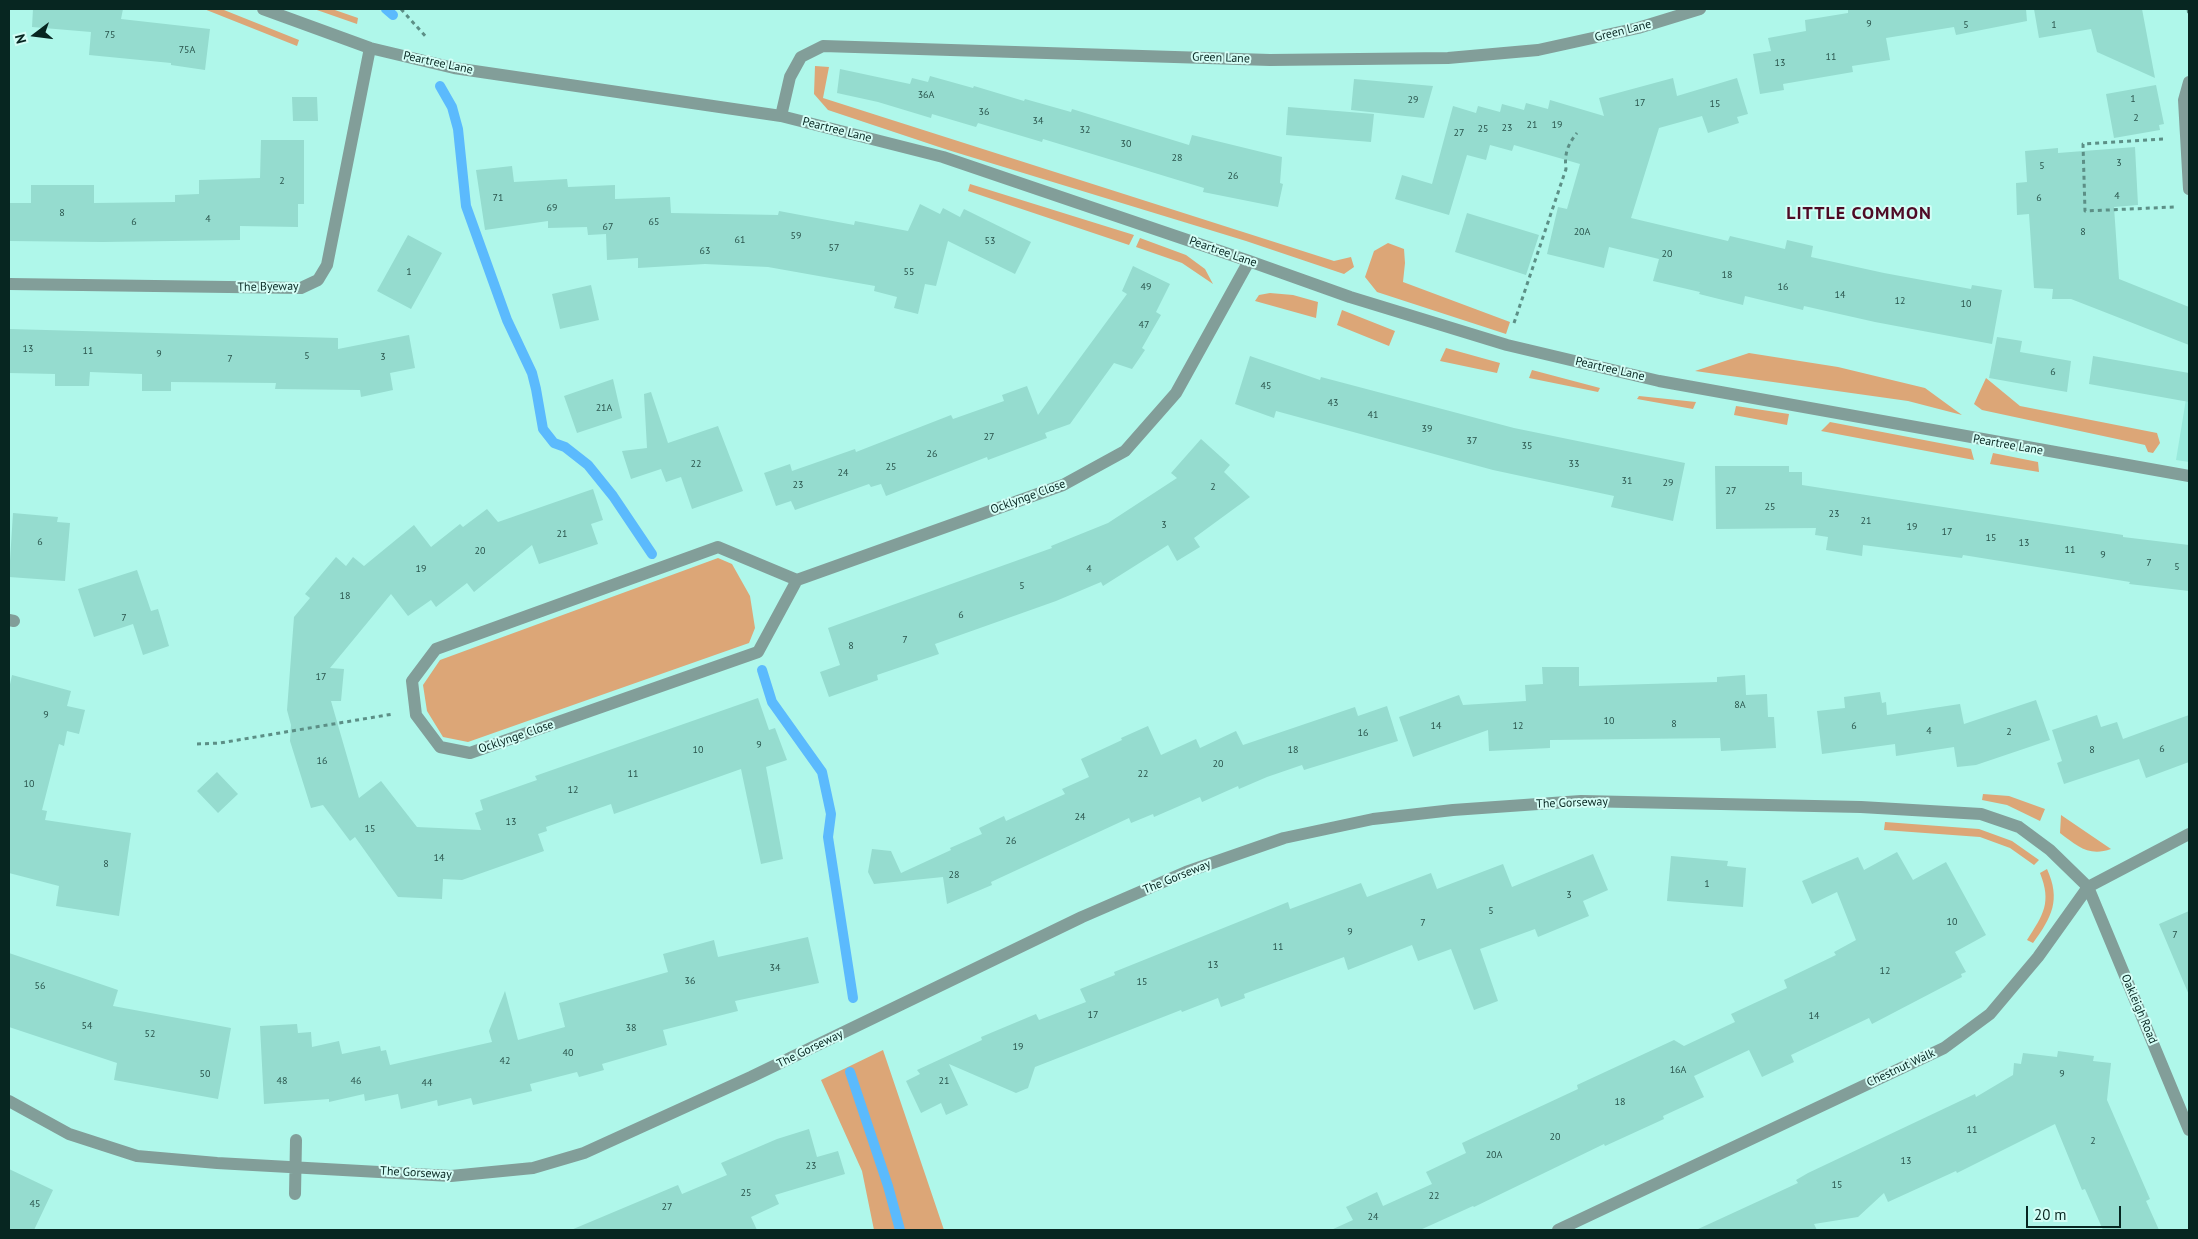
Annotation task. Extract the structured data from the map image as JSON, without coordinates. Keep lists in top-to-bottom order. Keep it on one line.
{"streets":{"street":["Green Lane","Peartree Lane","The Byeway","Ocklynge Close","The Gorseway","Oakleigh Road","Chestnut Walk"]},"crossings":[["Green Lane","Peartree Lane"],["Peartree Lane","The Byeway"],["Peartree Lane","Ocklynge Close"],["The Gorseway","Oakleigh Road"],["The Gorseway","Chestnut Walk"],["Oakleigh Road","Chestnut Walk"]],"districts":["LITTLE COMMON"],"house_numbers":["9","5","1","75","75A","11","13","36A","1","29","17","15","36","2","34","21","19","23","25","32","27","30","28","3","5","26","2","4","71","6","69","8","4","6","65","67","20A","8","59","61","53","57","63","20","1","55","18","49","16","14","12","10","47","13","11","9","5","3","7","6","45","43","21A","41","39","27","37","35","26","22","33","25","24","31","29","23","2","27","25","23","21","3","19","17","21","15","6","13","11","20","9","7","5","19","4","5","18","6","7","7","8","17","8A","9","10","8","14","12","6","4","2","16","9","6","10","18","8","16","20","11","22","10","12","24","13","15","26","14","8","28","1","3","5","10","7","9","7","11","13","34","12","36","15","56","17","14","54","38","52","19","40","42","16A","50","9","48","46","21","44","18","11","20","2","20A","13","23","15","25","22","45","27","24"],"scale_bar":"20 m","north":"left"}
